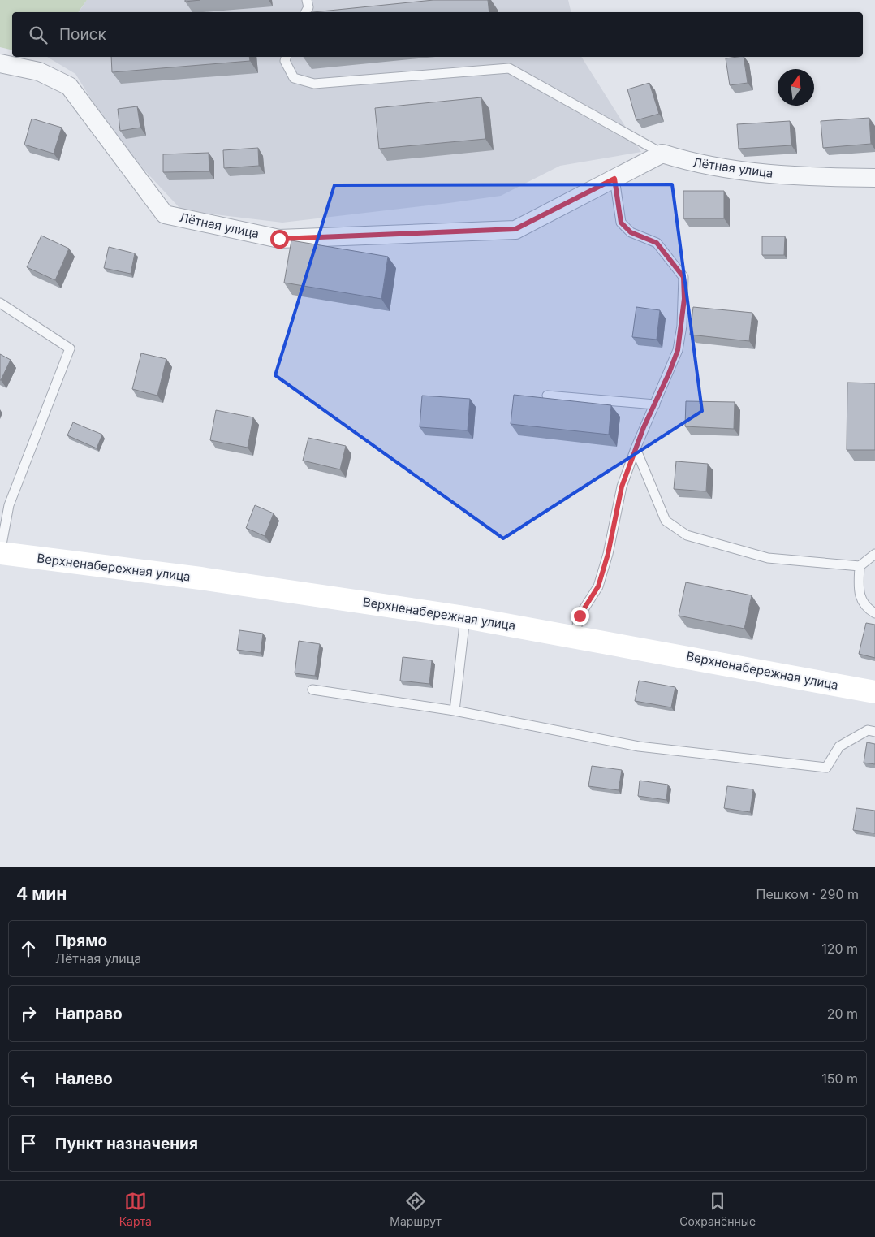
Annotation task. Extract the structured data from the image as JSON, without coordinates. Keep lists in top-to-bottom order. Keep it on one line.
{"streets":{"street":["Лётная улица","Верхненабережная улица"]},"north":"top","page":{"search":"Поиск","heading":["4 мин","Пешком · 290 m"],"list":[["Прямо","Лётная улица","120 m"],["Направо","20 m"],["Налево","150 m"],"Пункт назначения"],"nav":["Карта","Маршрут","Сохранённые"]}}
